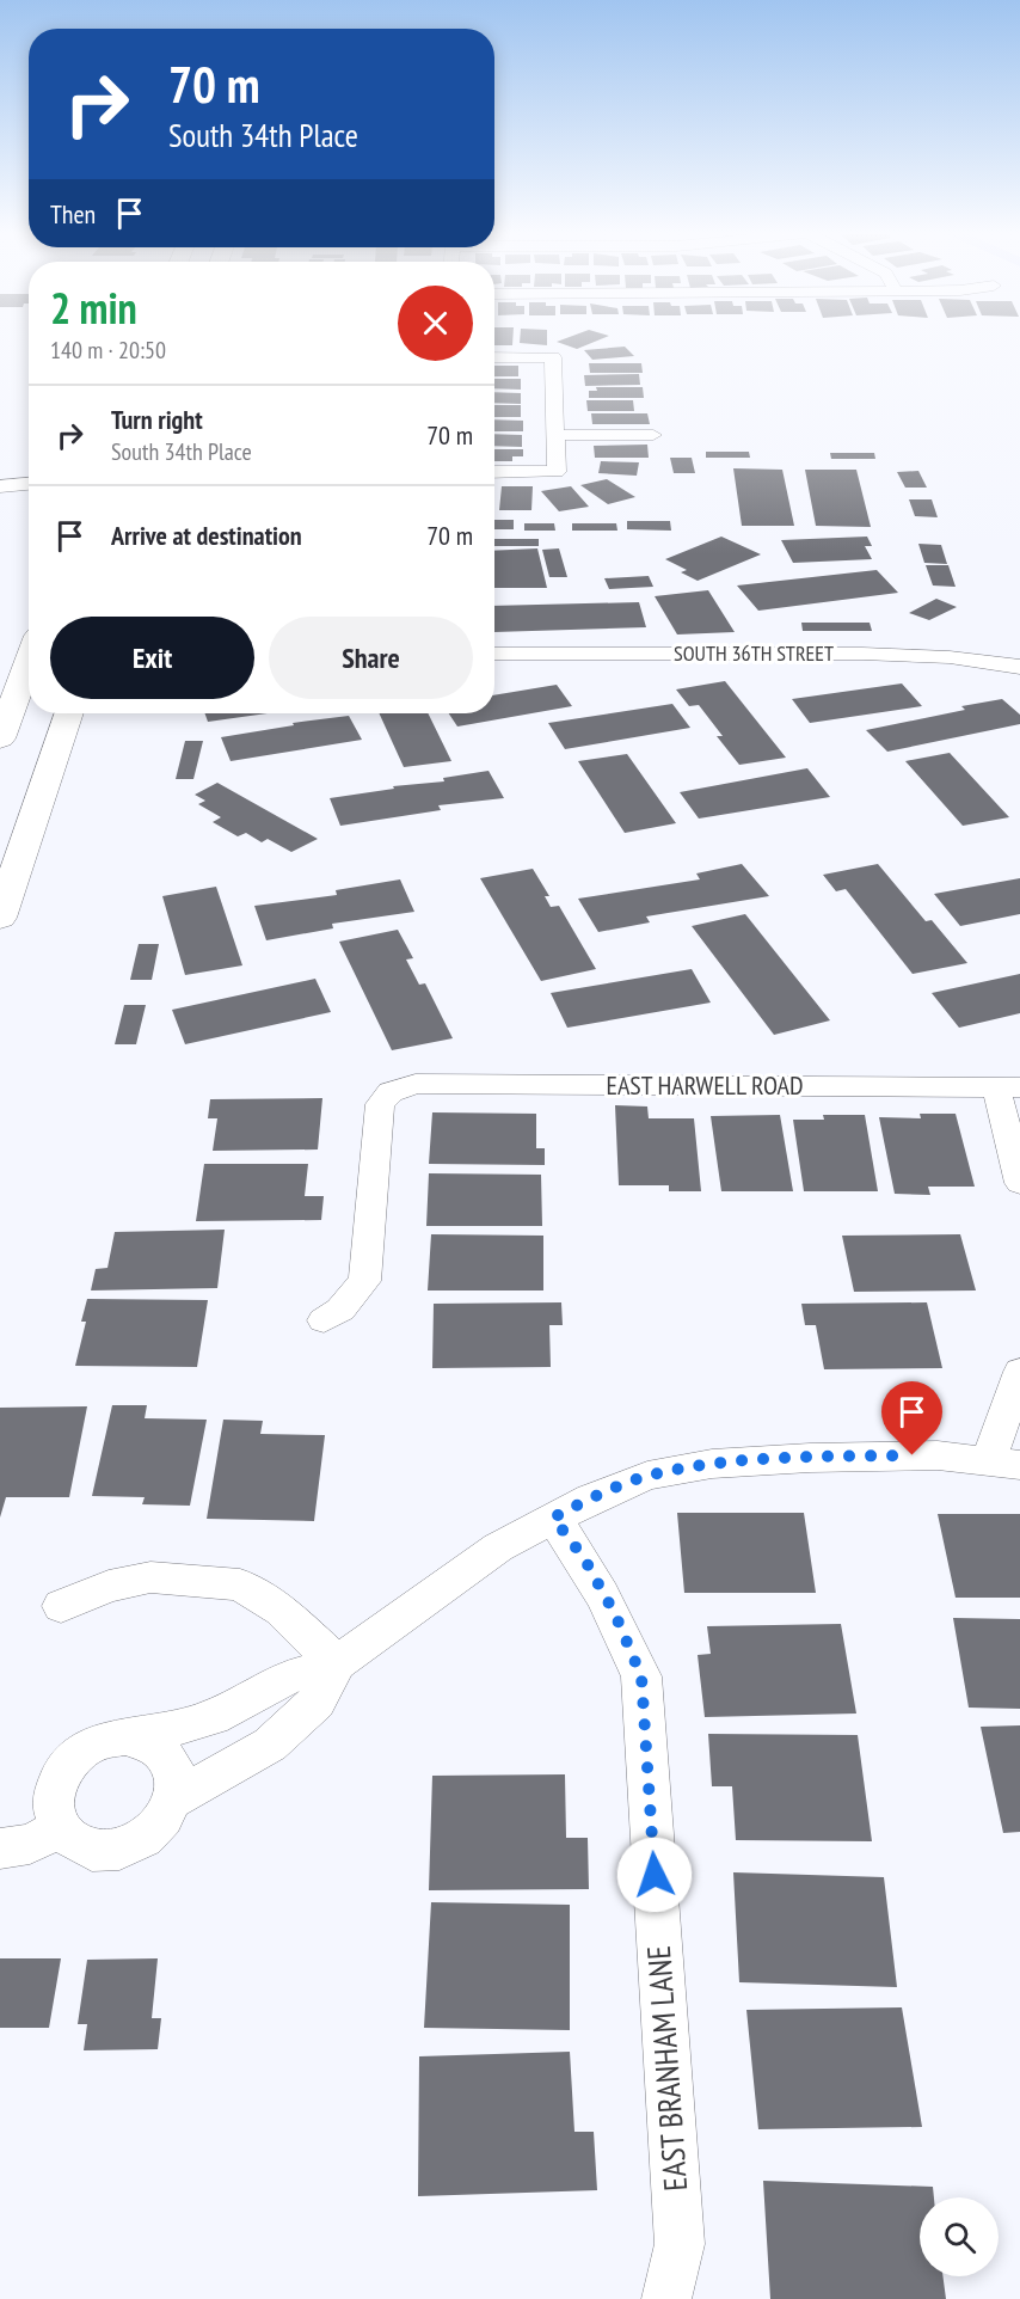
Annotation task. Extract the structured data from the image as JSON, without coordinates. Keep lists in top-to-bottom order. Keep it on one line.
{"streets":{"street":["SOUTH 36TH STREET","EAST HARWELL ROAD","EAST BRANHAM LANE"]},"page":{"turn":["70 m","South 34th Place"],"then":"Then","heading":["2 min","140 m · 20:50"],"list":[{"name":"Turn right","note":"South 34th Place","value":"70 m"},{"name":"Arrive at destination","value":"70 m"}],"buttons":["Exit","Share"]}}
